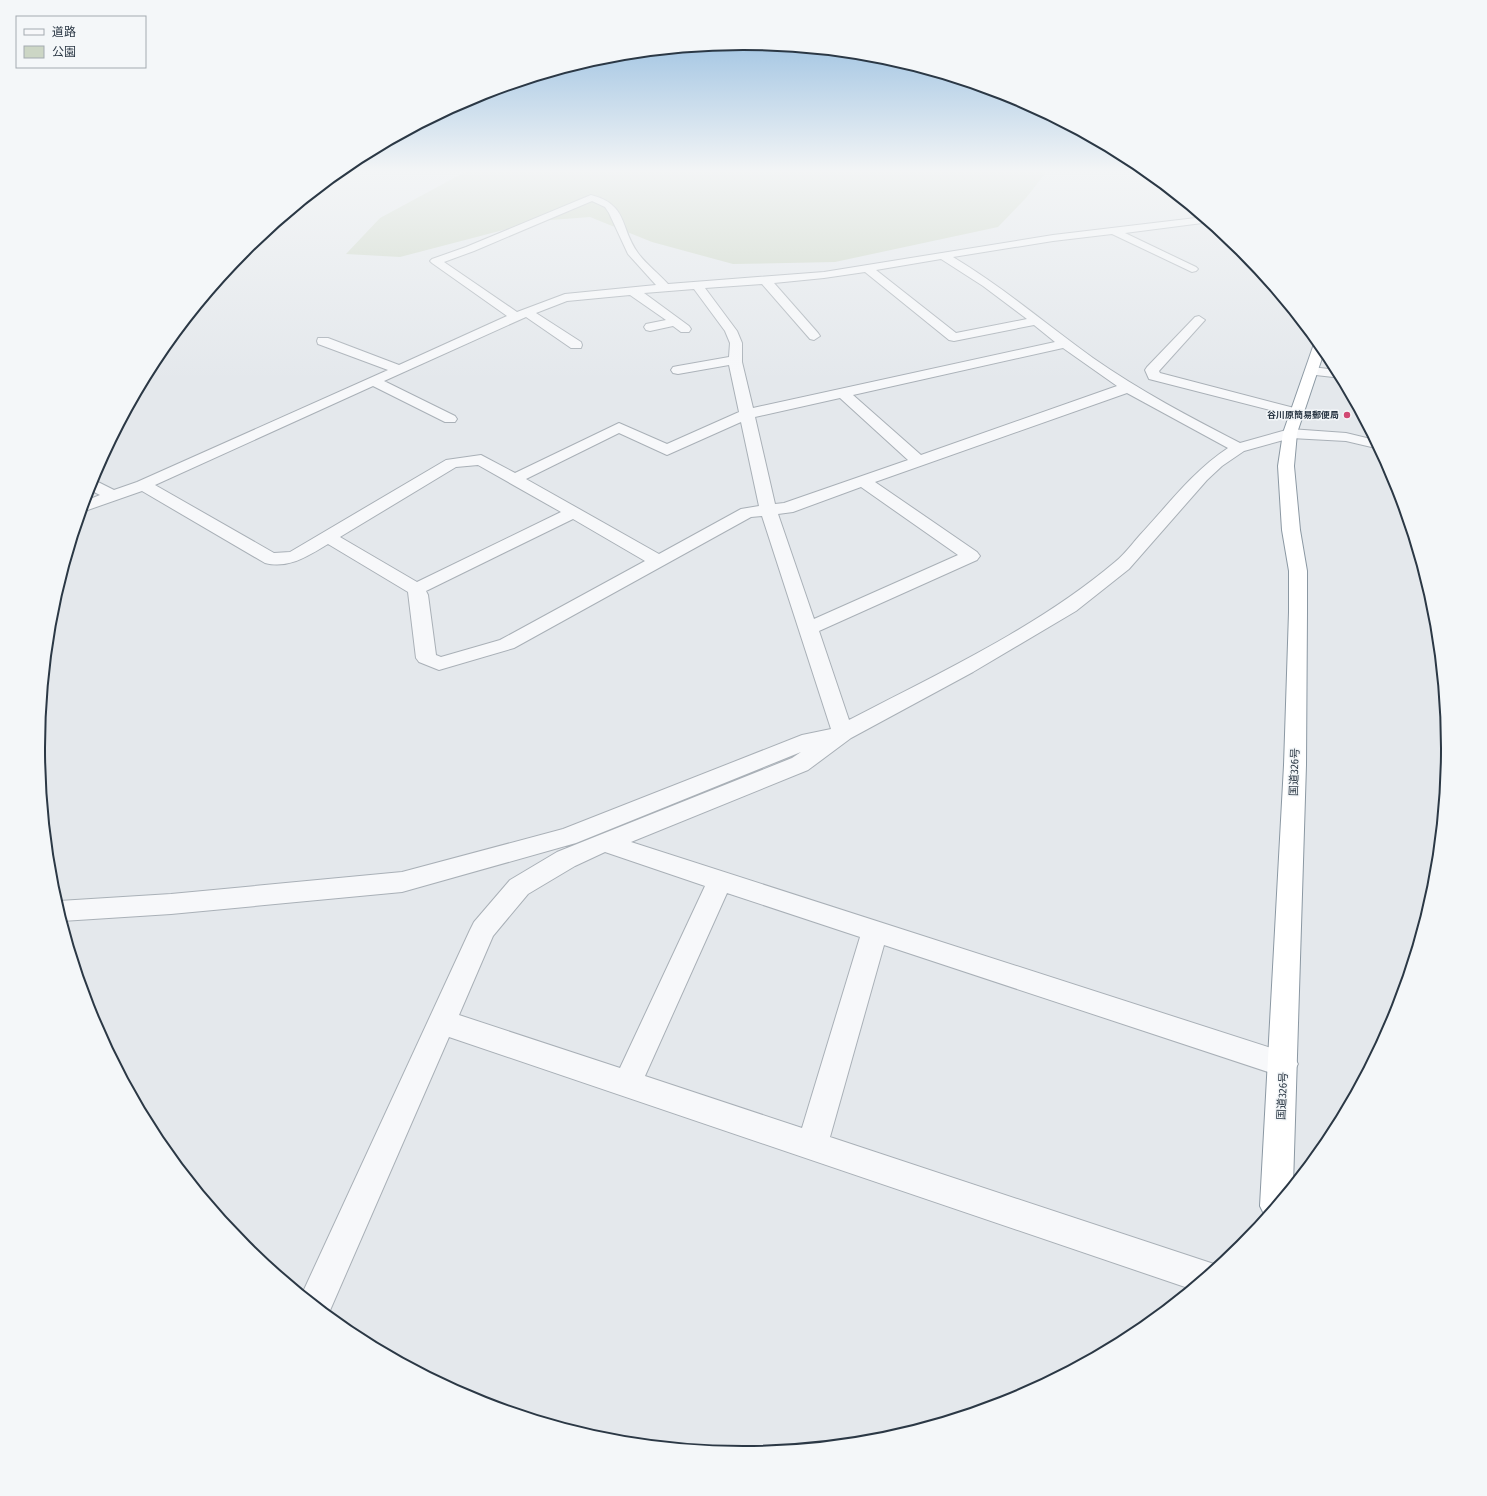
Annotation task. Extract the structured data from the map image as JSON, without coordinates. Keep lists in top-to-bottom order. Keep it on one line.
{"streets":{"highway":["国道326号"]},"places":["谷川原簡易郵便局"],"legend":["道路","公園"]}
